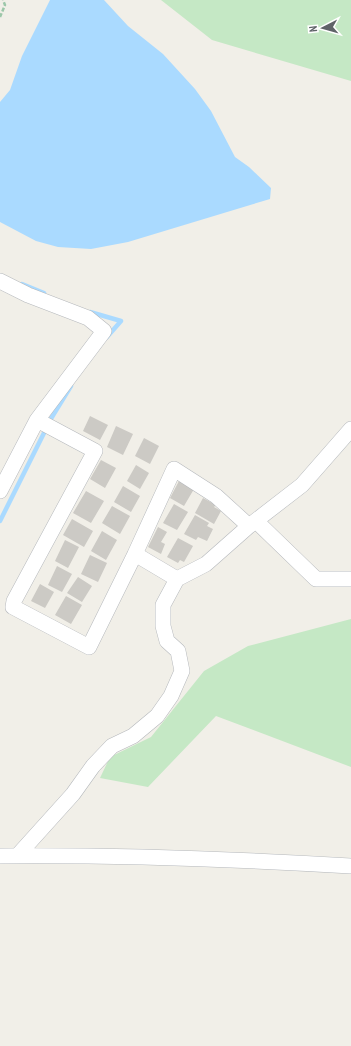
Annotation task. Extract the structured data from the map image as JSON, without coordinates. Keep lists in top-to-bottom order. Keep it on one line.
{"north":"left"}
